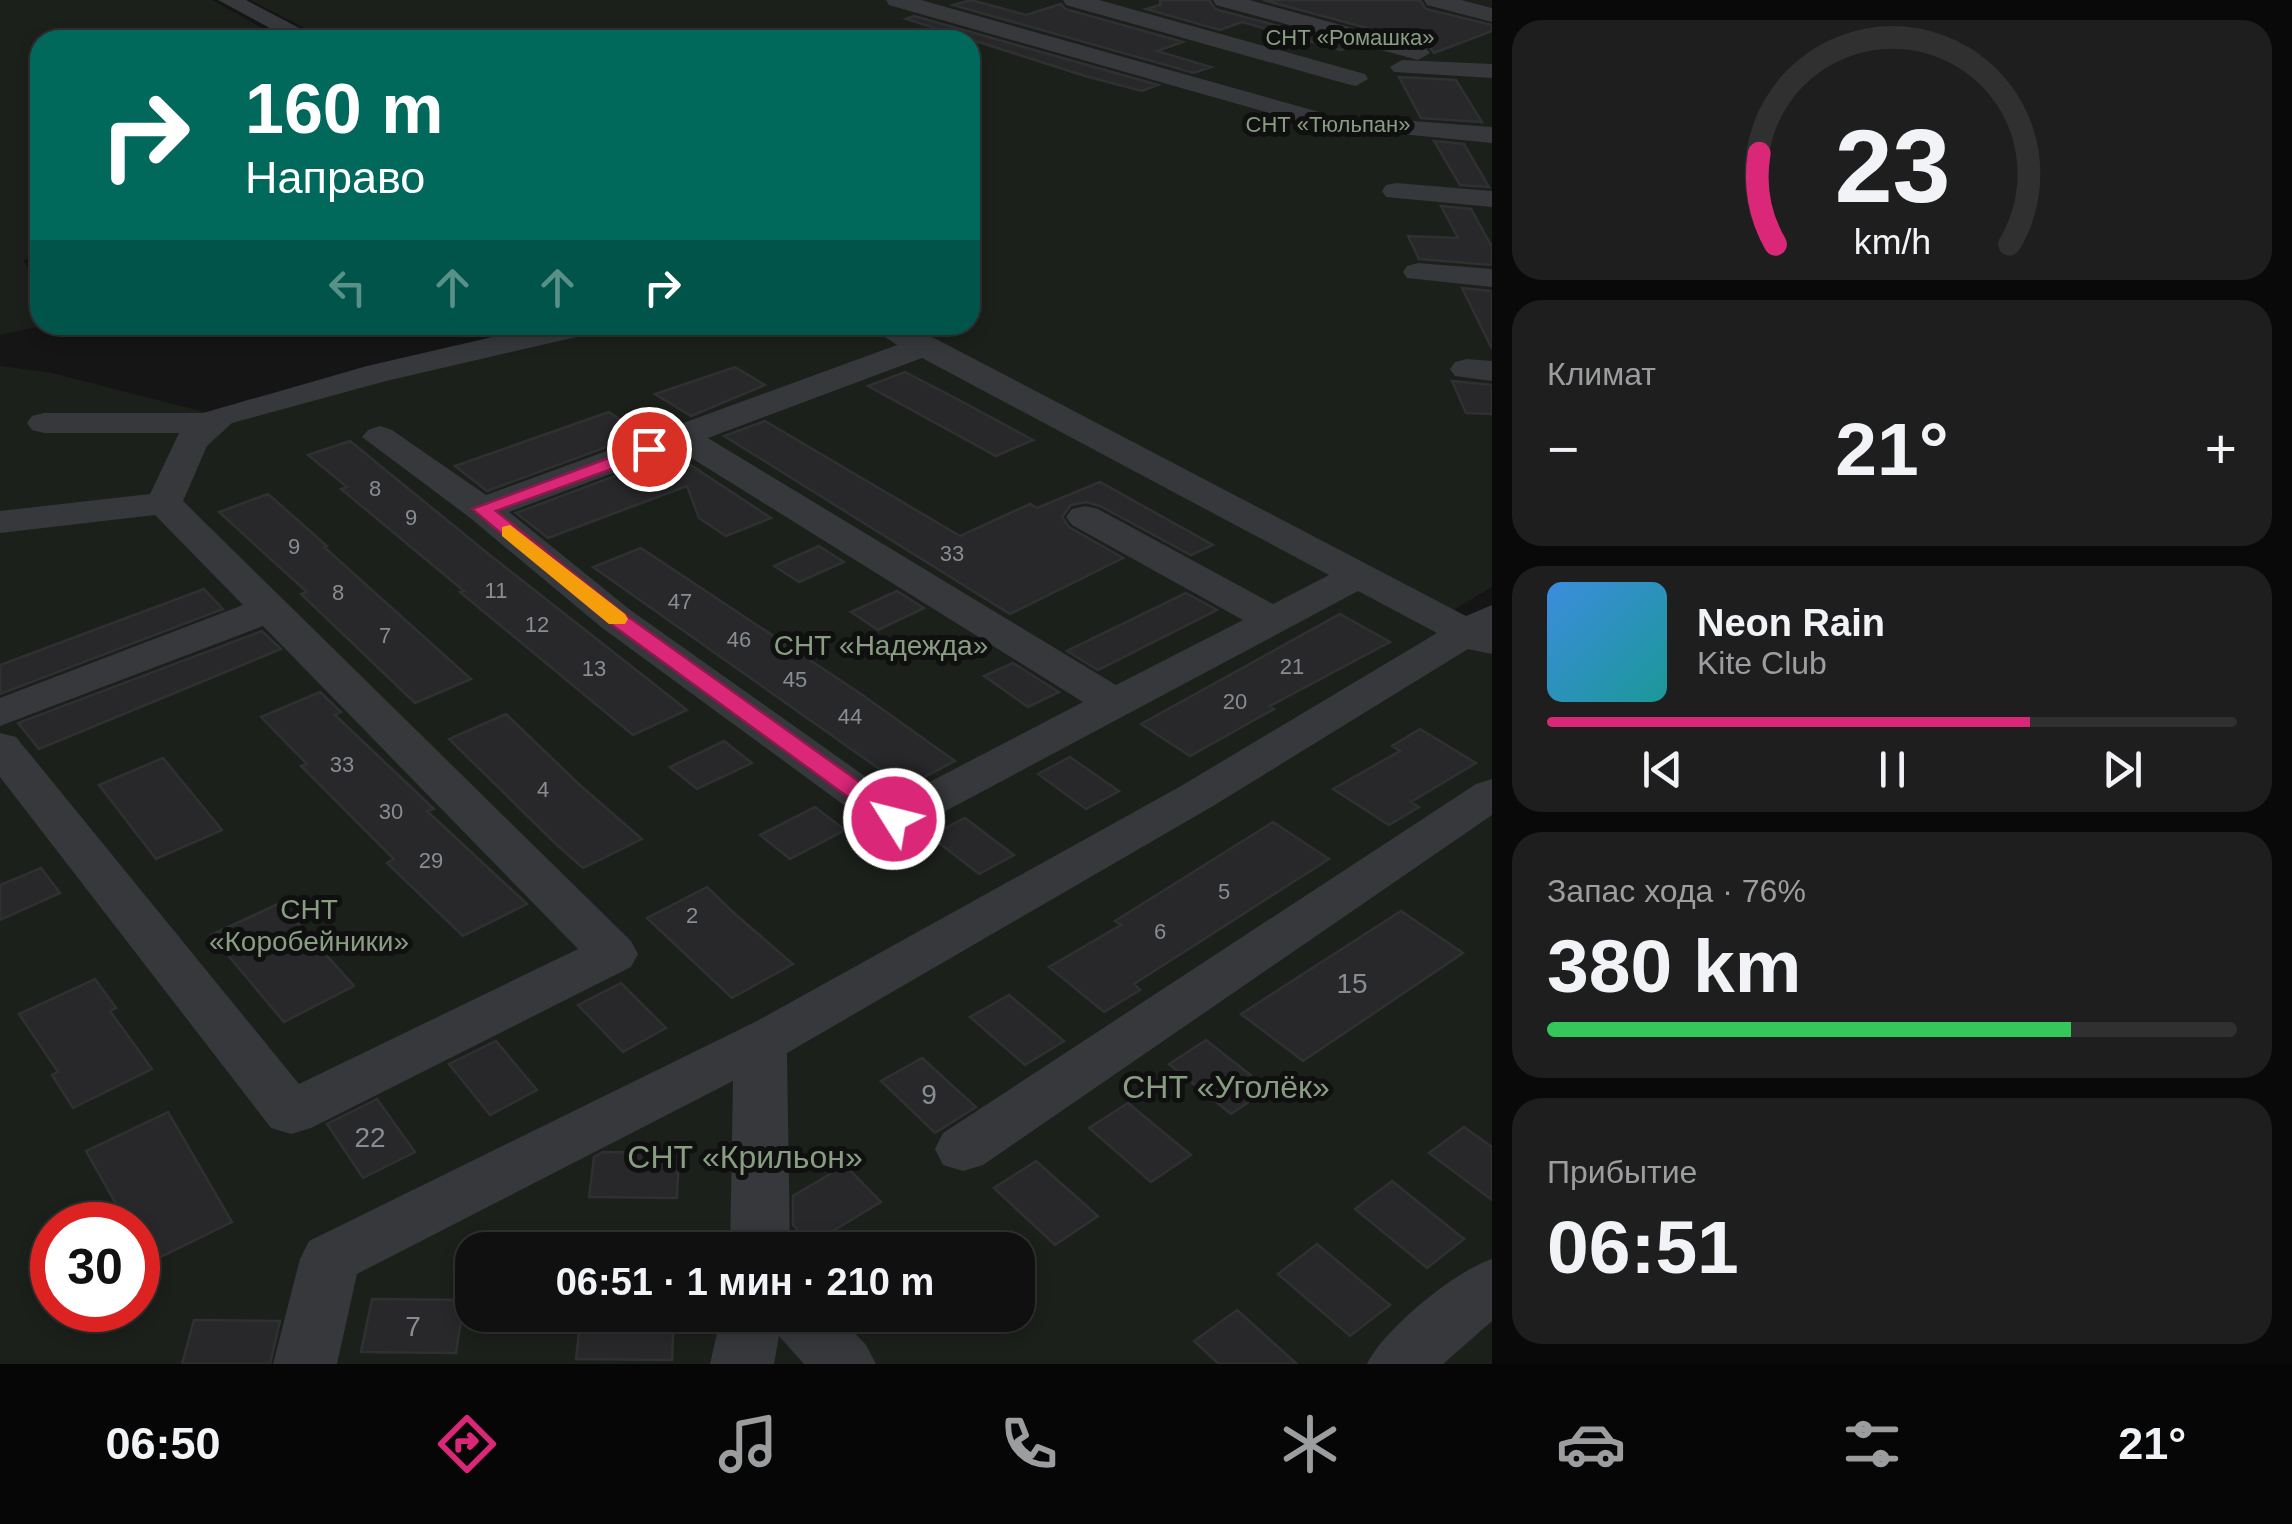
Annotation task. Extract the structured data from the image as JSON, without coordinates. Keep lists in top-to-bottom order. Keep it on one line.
{"parks":["СНТ «Ромашка»","СНТ «Тюльпан»","СНТ «Надежда»","СНТ «Коробейники»","СНТ «Уголёк»","СНТ «Крильон»"],"house_numbers":["8","9","9","33","11","8","47","12","7","46","21","13","45","20","44","33","4","30","29","5","2","6","15","9","22","7"],"page":{"turn":["160 m","Направо"],"tile":["Климат",["Запас хода · 76%","380 km"],["Прибытие","06:51"]],"heat":["−","21°","+"],"song":["Neon Rain","Kite Club"],"limit":"30","trip":"06:51 · 1 мин · 210 m","tabs":["06:50","21°"],"gauge":["23","km/h"]}}
